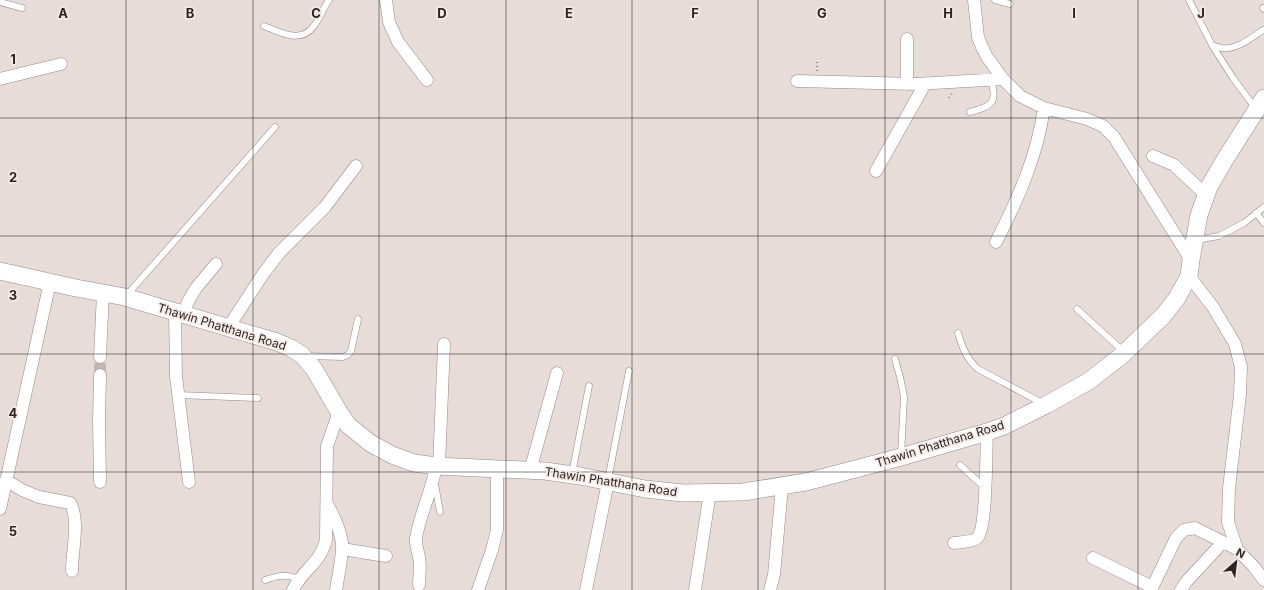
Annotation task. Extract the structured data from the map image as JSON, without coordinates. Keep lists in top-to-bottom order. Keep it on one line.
{"streets":{"street":["Thawin Phatthana Road"]},"north":"top right","grid":{"columns":["A","B","C","D","E","F","G","H","I","J"],"rows":["1","2","3","4","5"]}}
